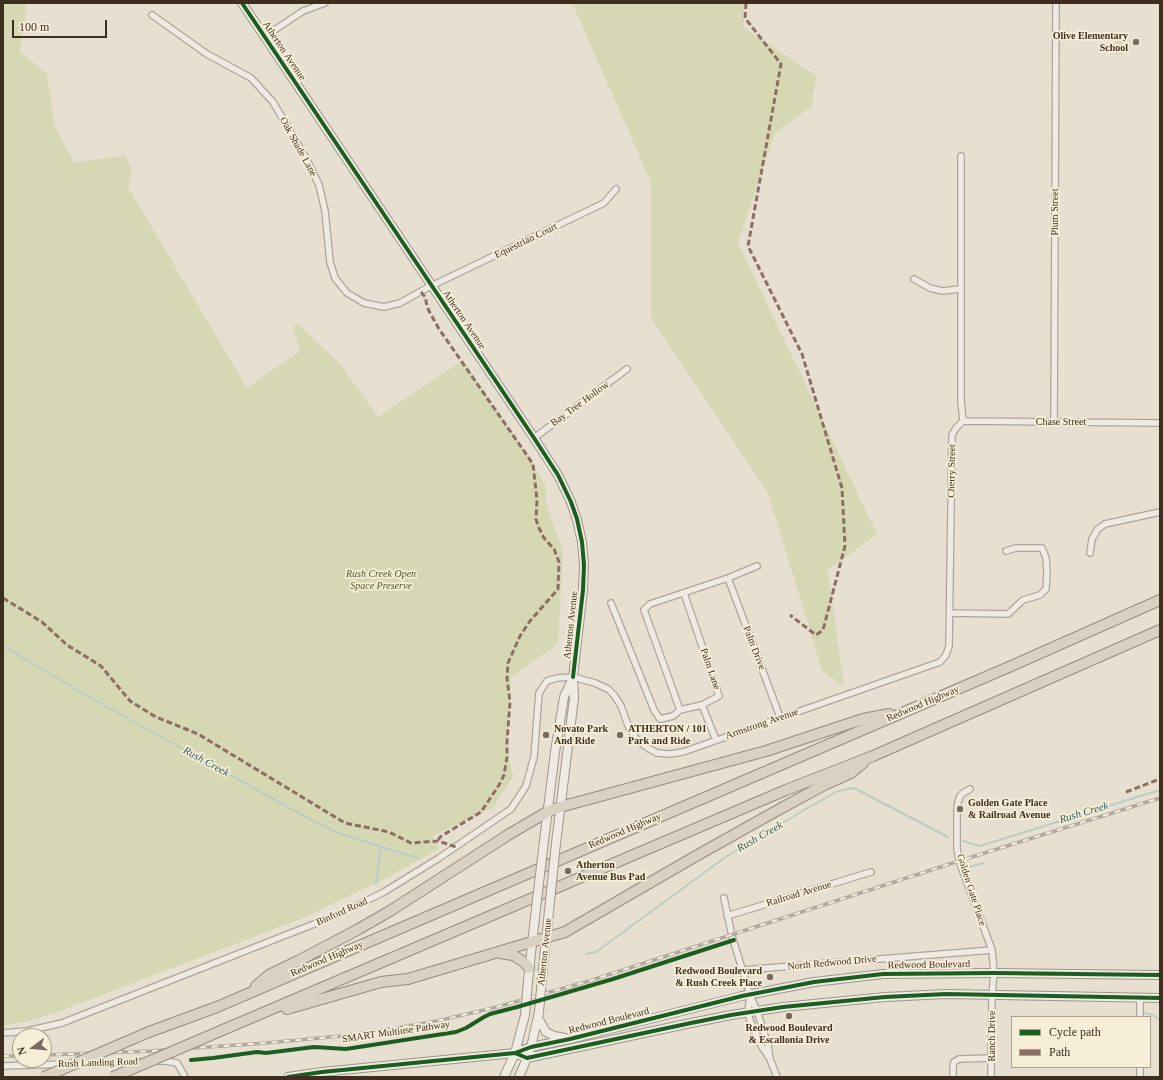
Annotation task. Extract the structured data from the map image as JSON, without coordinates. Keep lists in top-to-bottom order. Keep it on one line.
{"streets":{"highway":["Redwood Highway"],"main road":["Atherton Avenue","Redwood Boulevard"],"street":["Oak Shade Lane","Plum Street","Equestrian Court","Bay Tree Hollow","Chase Street","Cherry Street","Palm Drive","Palm Lane","Armstrong Avenue","Golden Gate Place","Railroad Avenue","Binford Road","North Redwood Drive","Ranch Drive","Rush Landing Road"],"cycle path":["SMART Multiuse Pathway"]},"crossings":[["Atherton Avenue","Oak Shade Lane"],["Atherton Avenue","Equestrian Court"],["Atherton Avenue","Bay Tree Hollow"],["Atherton Avenue","Armstrong Avenue"],["Atherton Avenue","Binford Road"],["Atherton Avenue","Redwood Boulevard"],["Oak Shade Lane","Equestrian Court"],["Plum Street","Chase Street"],["Chase Street","Cherry Street"],["Cherry Street","Armstrong Avenue"],["Palm Drive","Armstrong Avenue"],["Armstrong Avenue","Binford Road"],["Golden Gate Place","North Redwood Drive"],["Golden Gate Place","Redwood Boulevard"],["Golden Gate Place","Ranch Drive"],["Redwood Boulevard","Ranch Drive"]],"water":["Rush Creek"],"parks":["Rush Creek Open Space Preserve"],"places":["Olive Elementary School","Novato Park And Ride","ATHERTON / 101 Park and Ride","Golden Gate Place & Railroad Avenue","Atherton Avenue Bus Pad","Redwood Boulevard & Rush Creek Place","Redwood Boulevard & Escallonia Drive"],"legend":["Cycle path","Path"],"scale_bar":"100 m","north":"left"}
